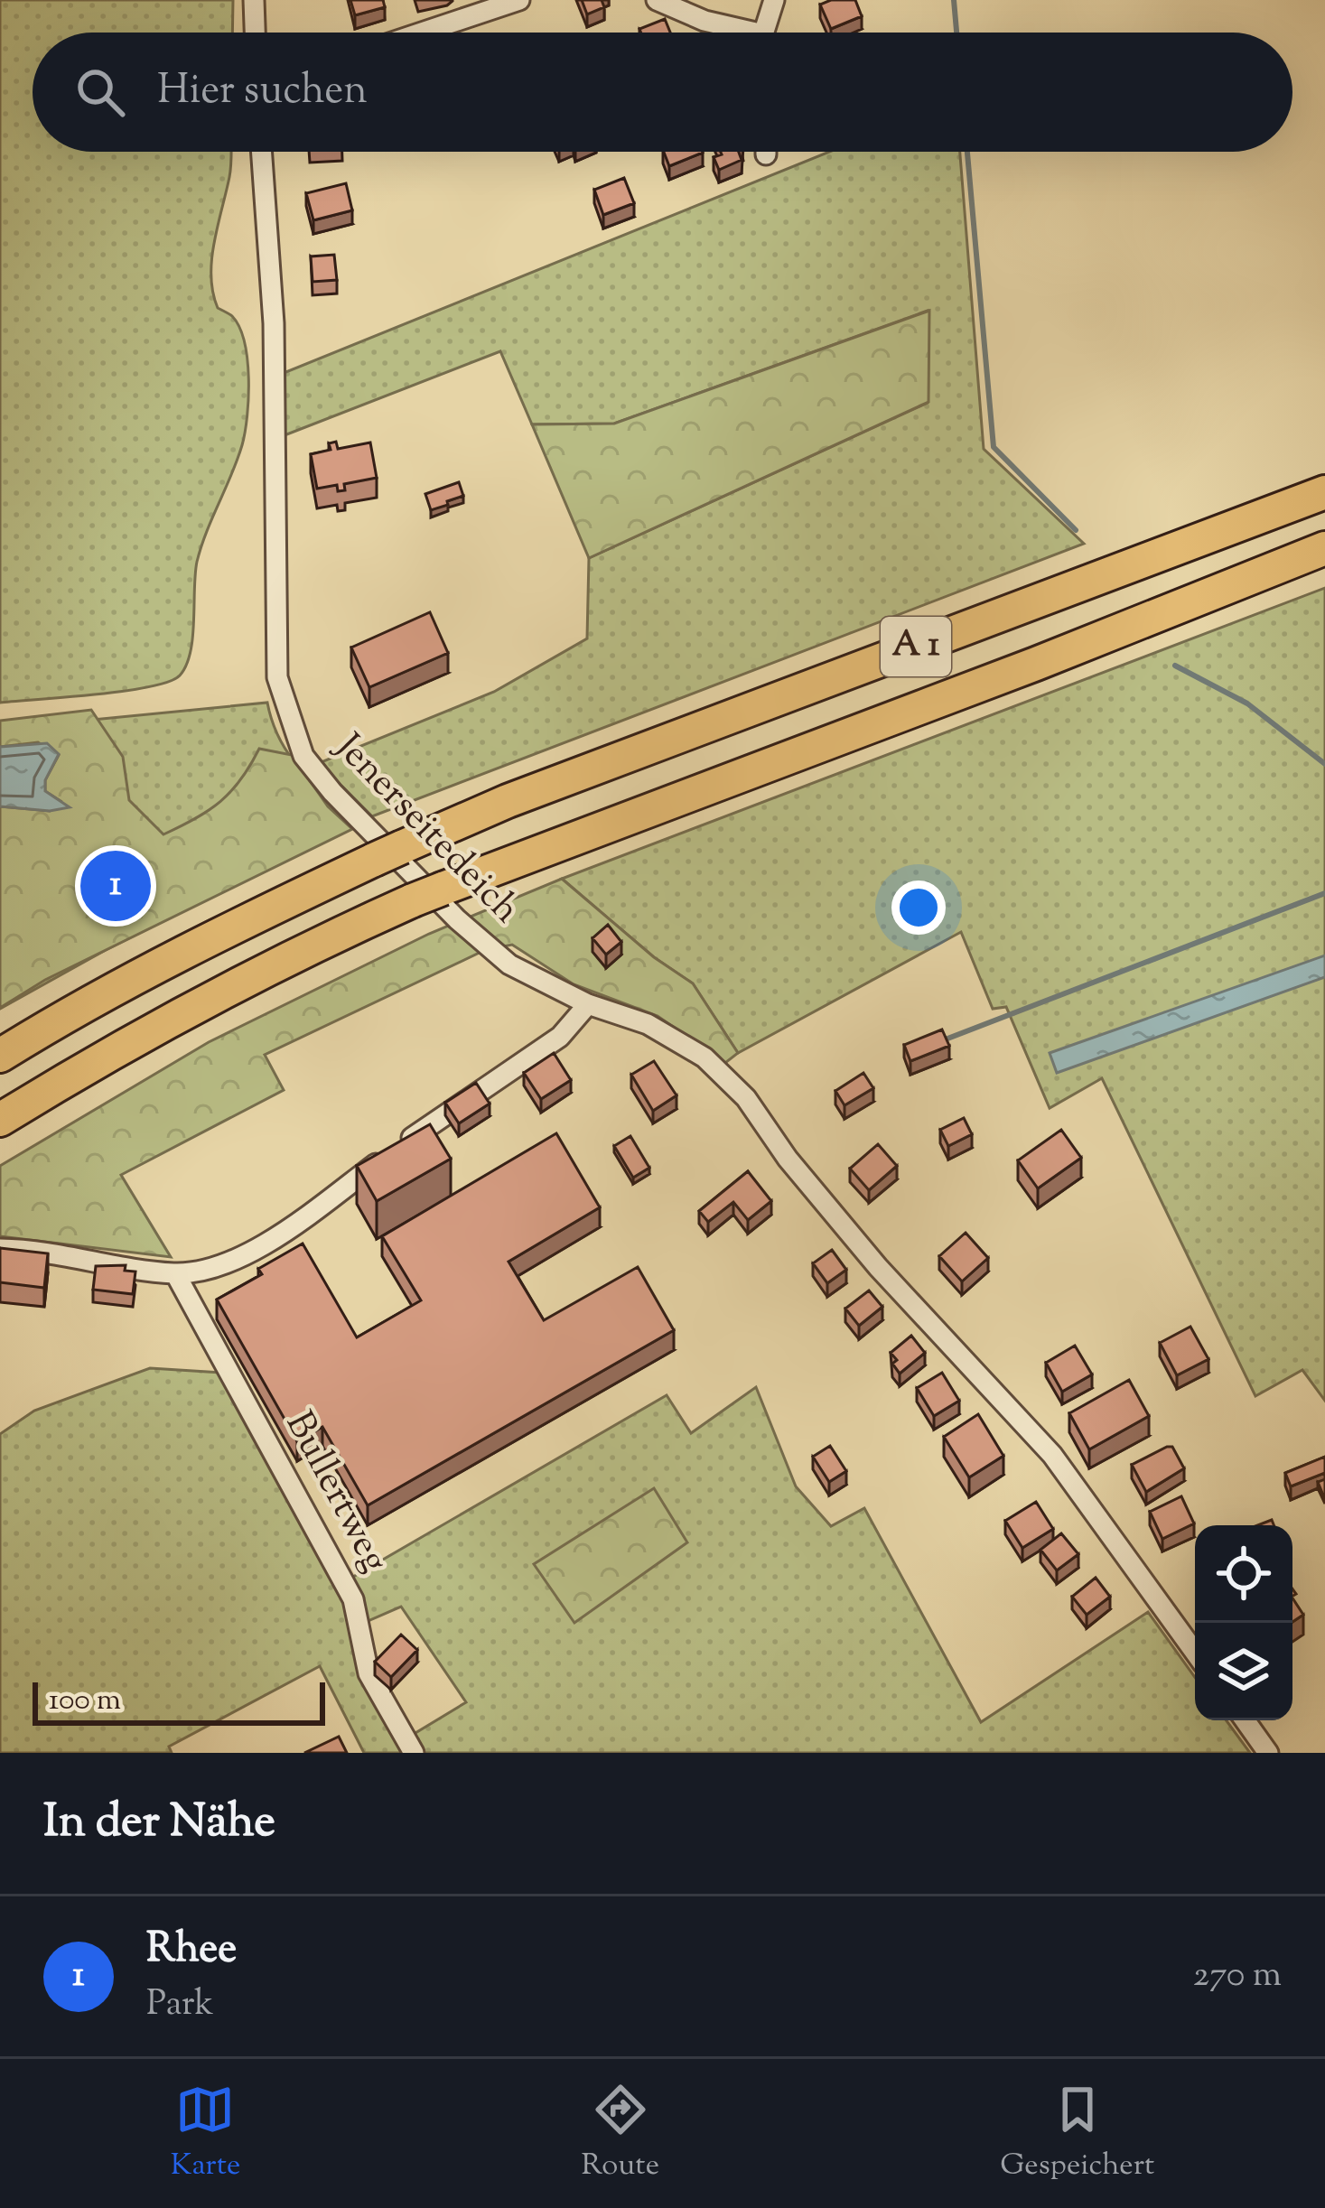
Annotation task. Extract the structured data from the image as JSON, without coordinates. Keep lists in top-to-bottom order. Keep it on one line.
{"streets":{"highway":["A 1"],"street":["Jenerseitedeich","Bullertweg"]},"scale_bar":"100 m","page":{"search":"Hier suchen","pins":"1","scale":"100 m","heading":"In der Nähe","list":[{"mark":"1","name":"Rhee","note":"Park","value":"270 m"}],"nav":["Karte","Route","Gespeichert"]}}
